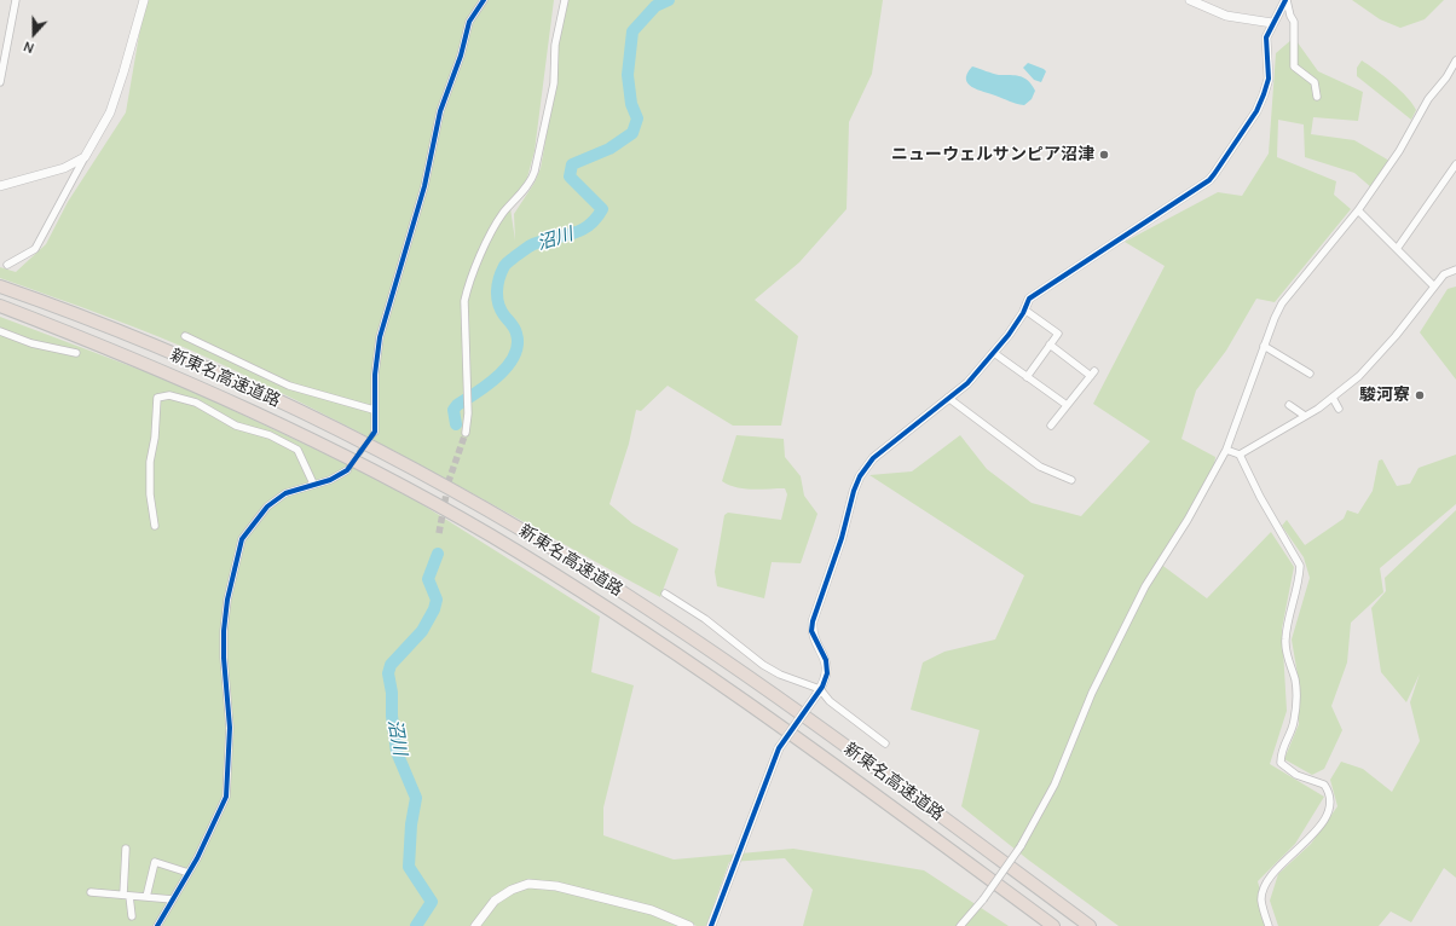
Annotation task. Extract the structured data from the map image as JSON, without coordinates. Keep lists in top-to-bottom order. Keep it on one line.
{"streets":{"highway":["新東名高速道路"]},"water":["沼川"],"places":["ニューウェルサンピア沼津","駿河寮"],"north":"bottom"}
